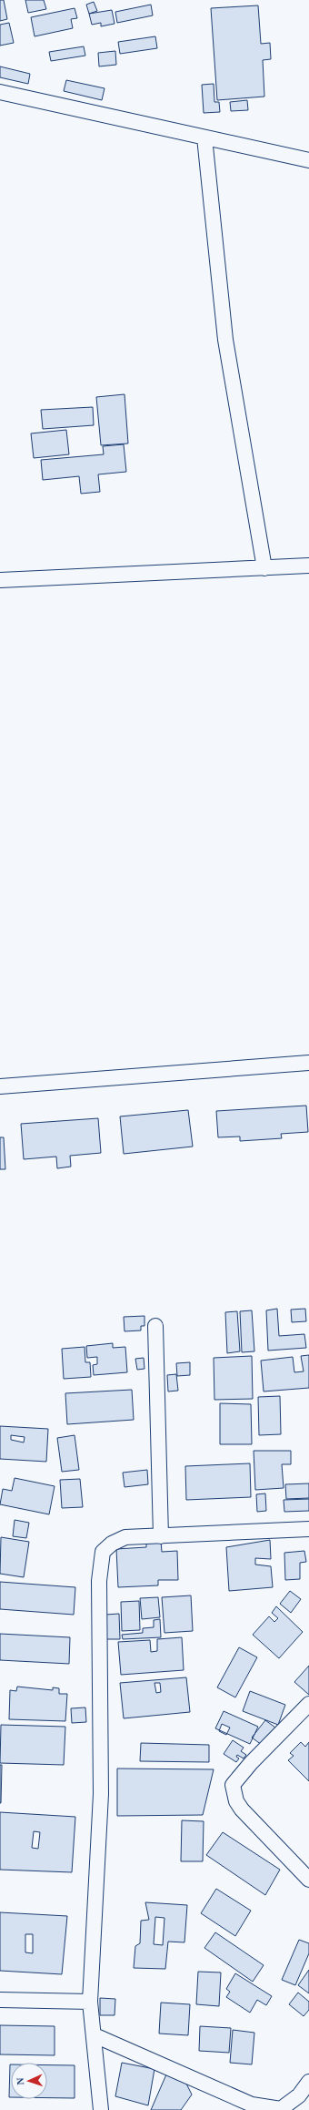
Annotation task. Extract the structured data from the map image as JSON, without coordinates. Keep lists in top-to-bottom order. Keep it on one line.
{"north":"left"}
